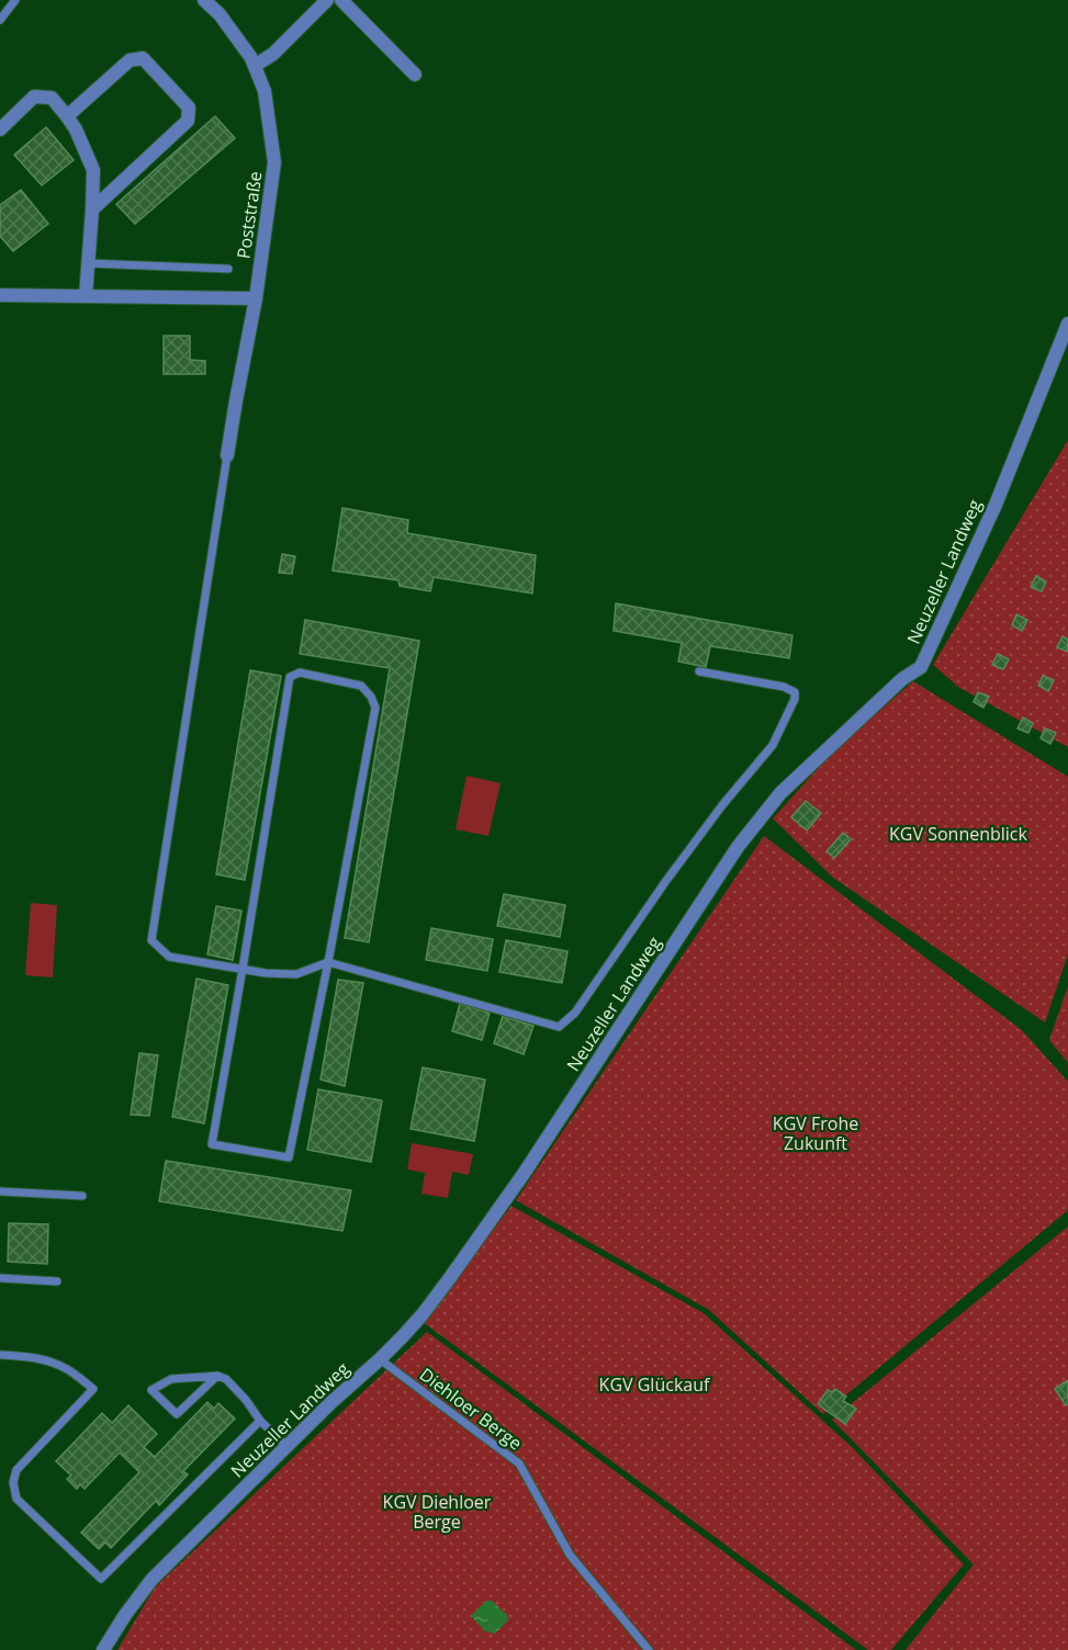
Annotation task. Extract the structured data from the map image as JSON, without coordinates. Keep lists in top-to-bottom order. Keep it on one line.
{"streets":{"street":["Poststraße","Neuzeller Landweg"],"lane":["Diehloer Berge"]},"crossings":[["Neuzeller Landweg","Diehloer Berge"]],"parks":["KGV Sonnenblick","KGV Frohe Zukunft","KGV Glückauf","KGV Diehloer Berge"]}
